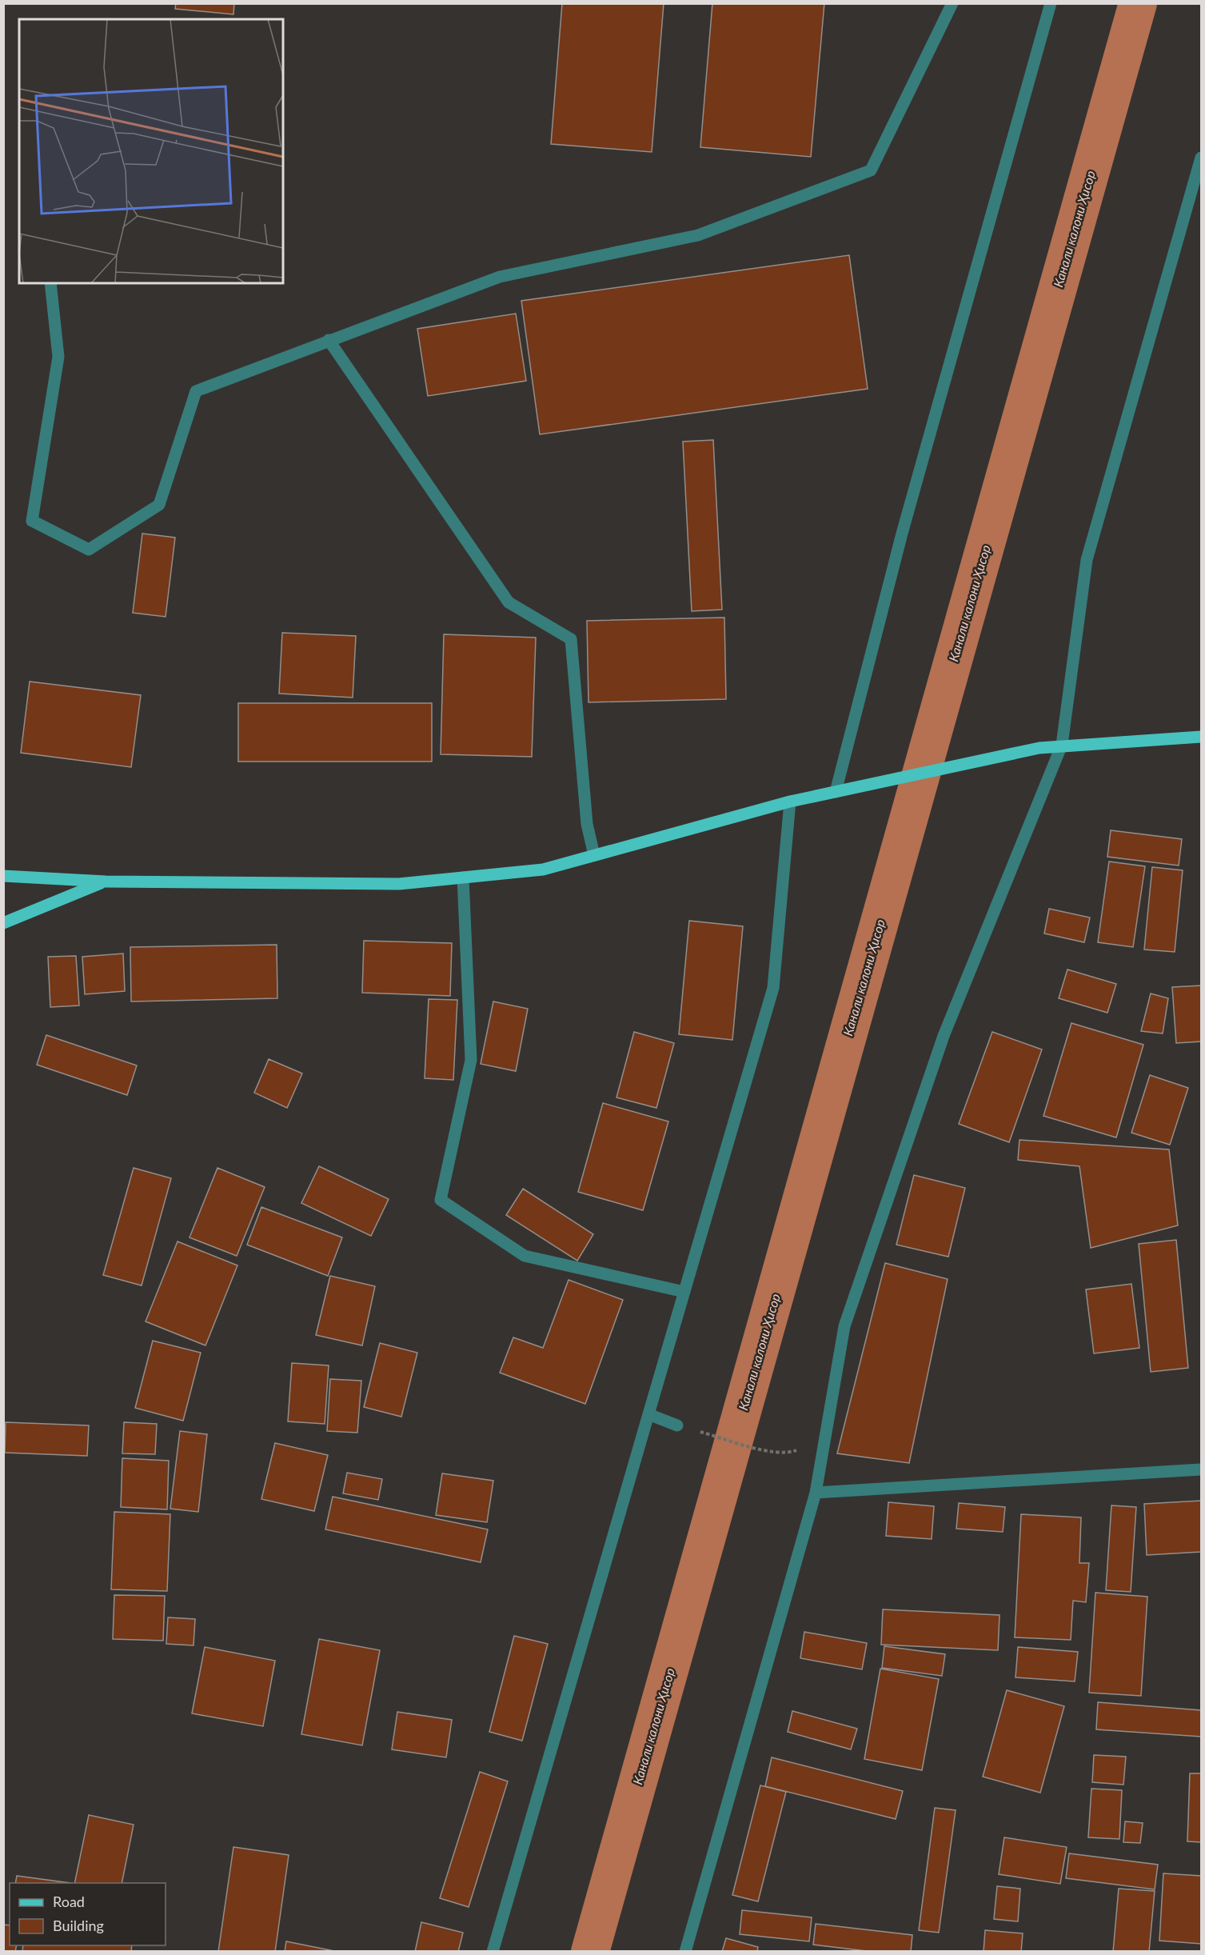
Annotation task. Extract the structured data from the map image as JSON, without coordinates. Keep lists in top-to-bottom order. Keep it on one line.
{"water":["Канали калони Ҳисор"],"legend":["Road","Building"]}
